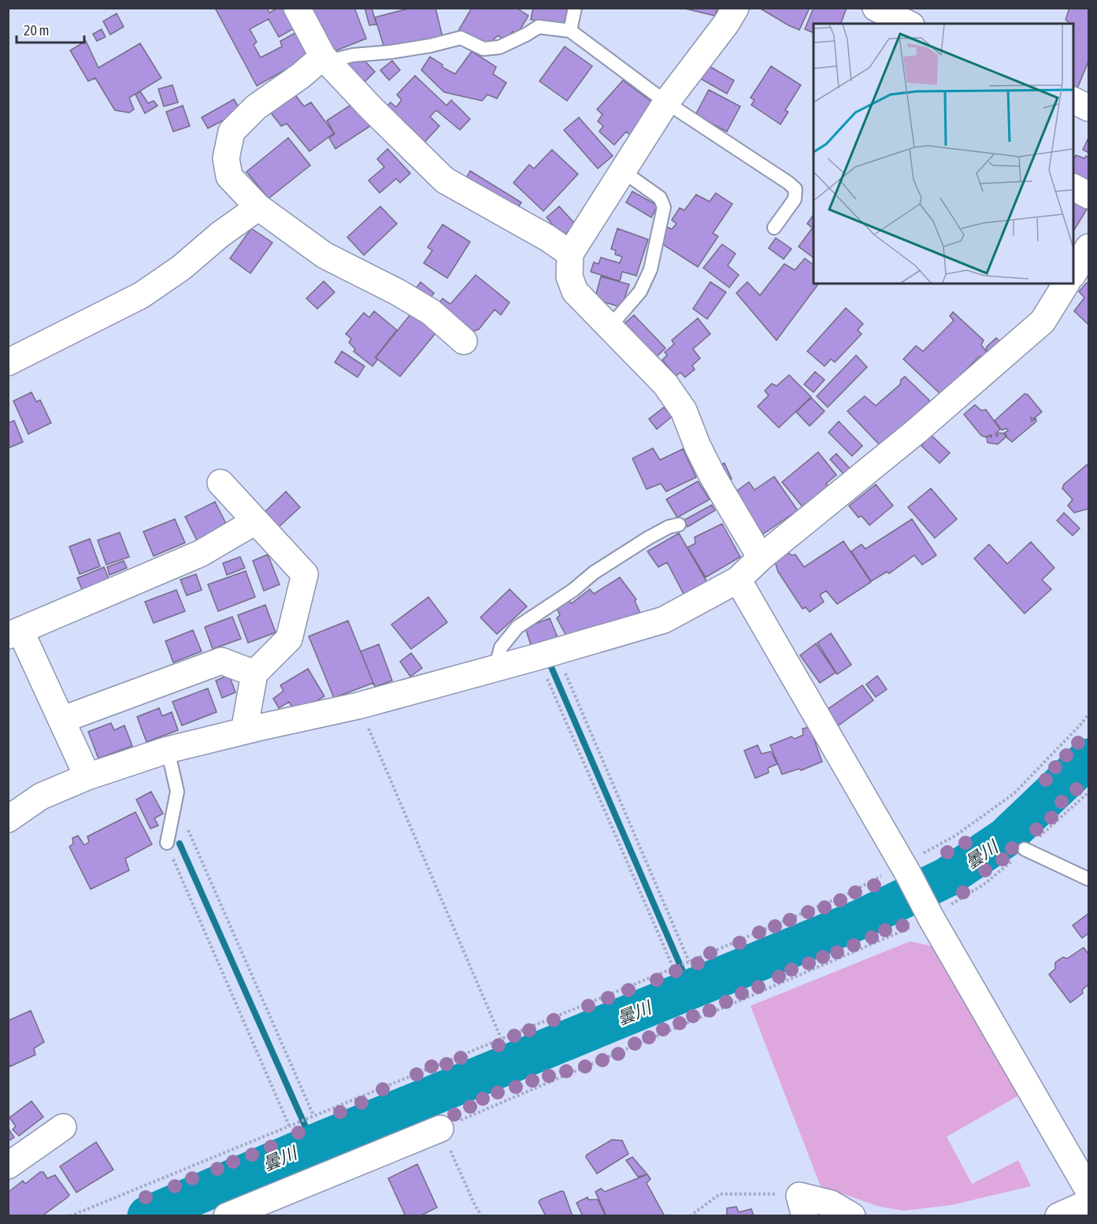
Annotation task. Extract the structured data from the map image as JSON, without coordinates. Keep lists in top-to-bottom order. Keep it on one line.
{"water":["曇川"],"scale_bar":"20 m"}
